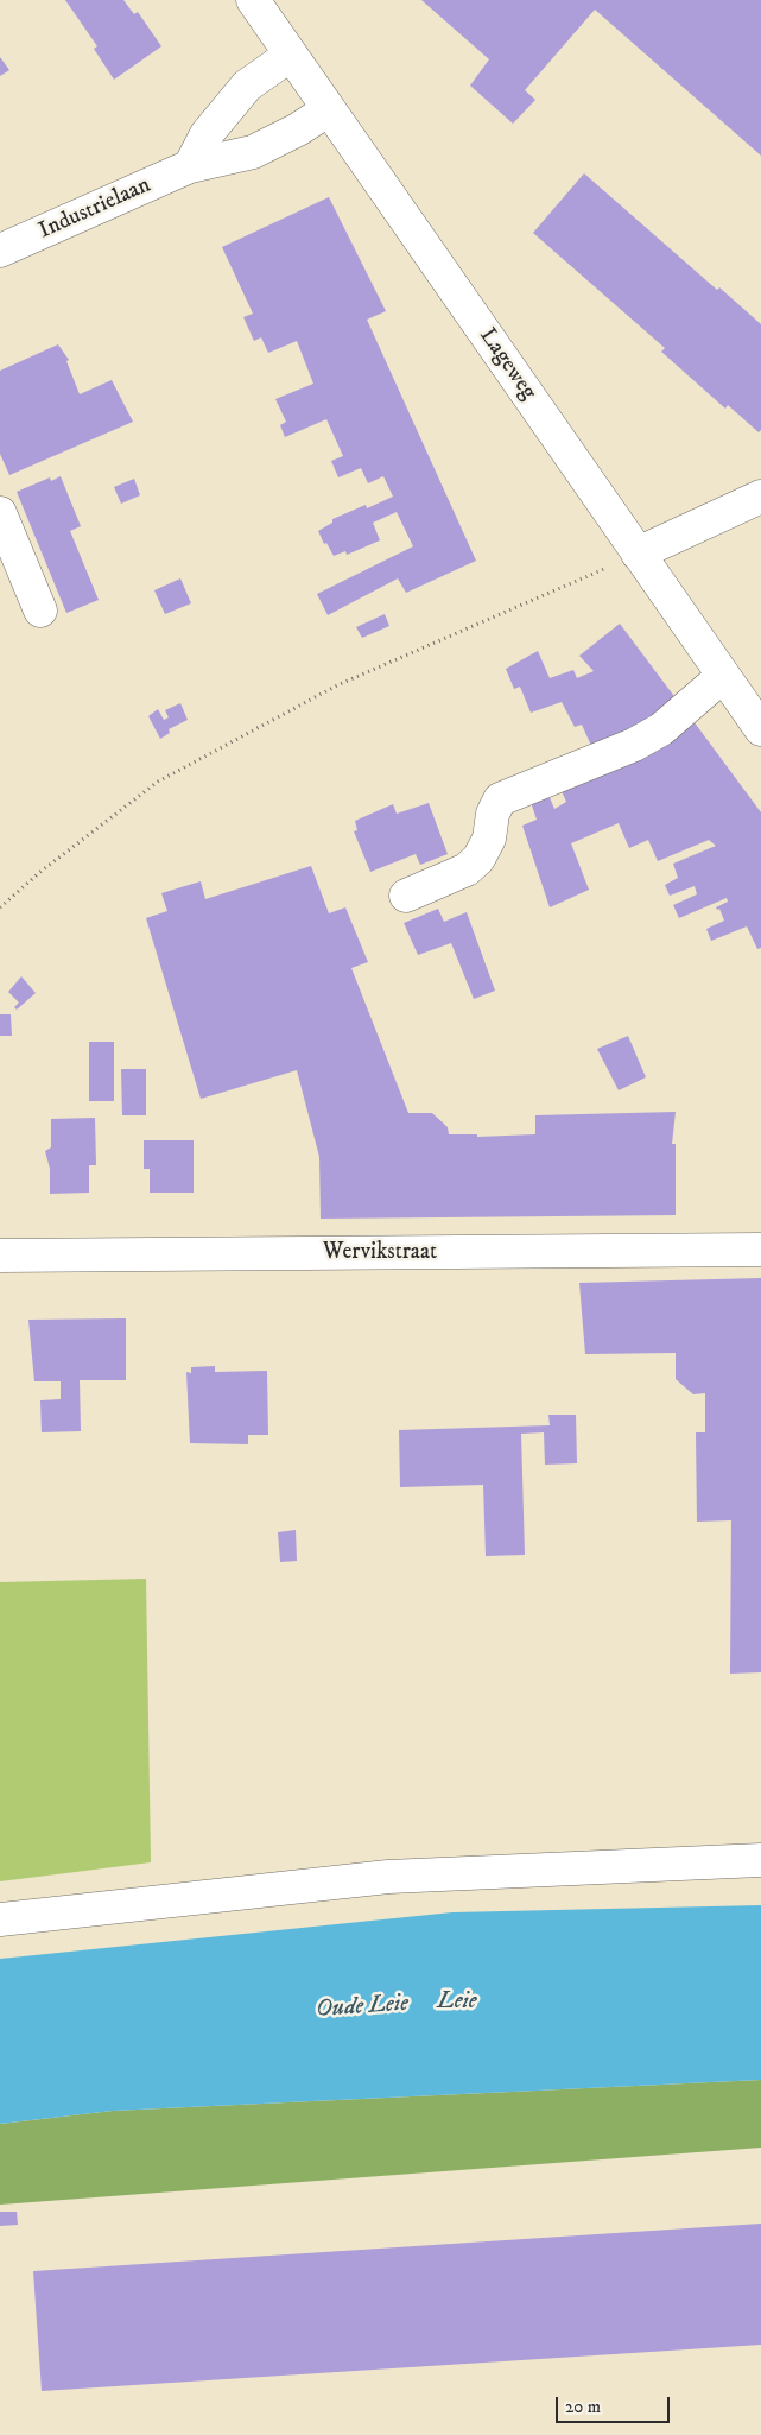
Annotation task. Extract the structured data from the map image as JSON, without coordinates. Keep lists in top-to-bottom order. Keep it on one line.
{"streets":{"street":["Industrielaan","Lageweg","Wervikstraat"]},"crossings":[["Industrielaan","Lageweg"]],"water":["Leie","Oude Leie"],"scale_bar":"20 m"}
